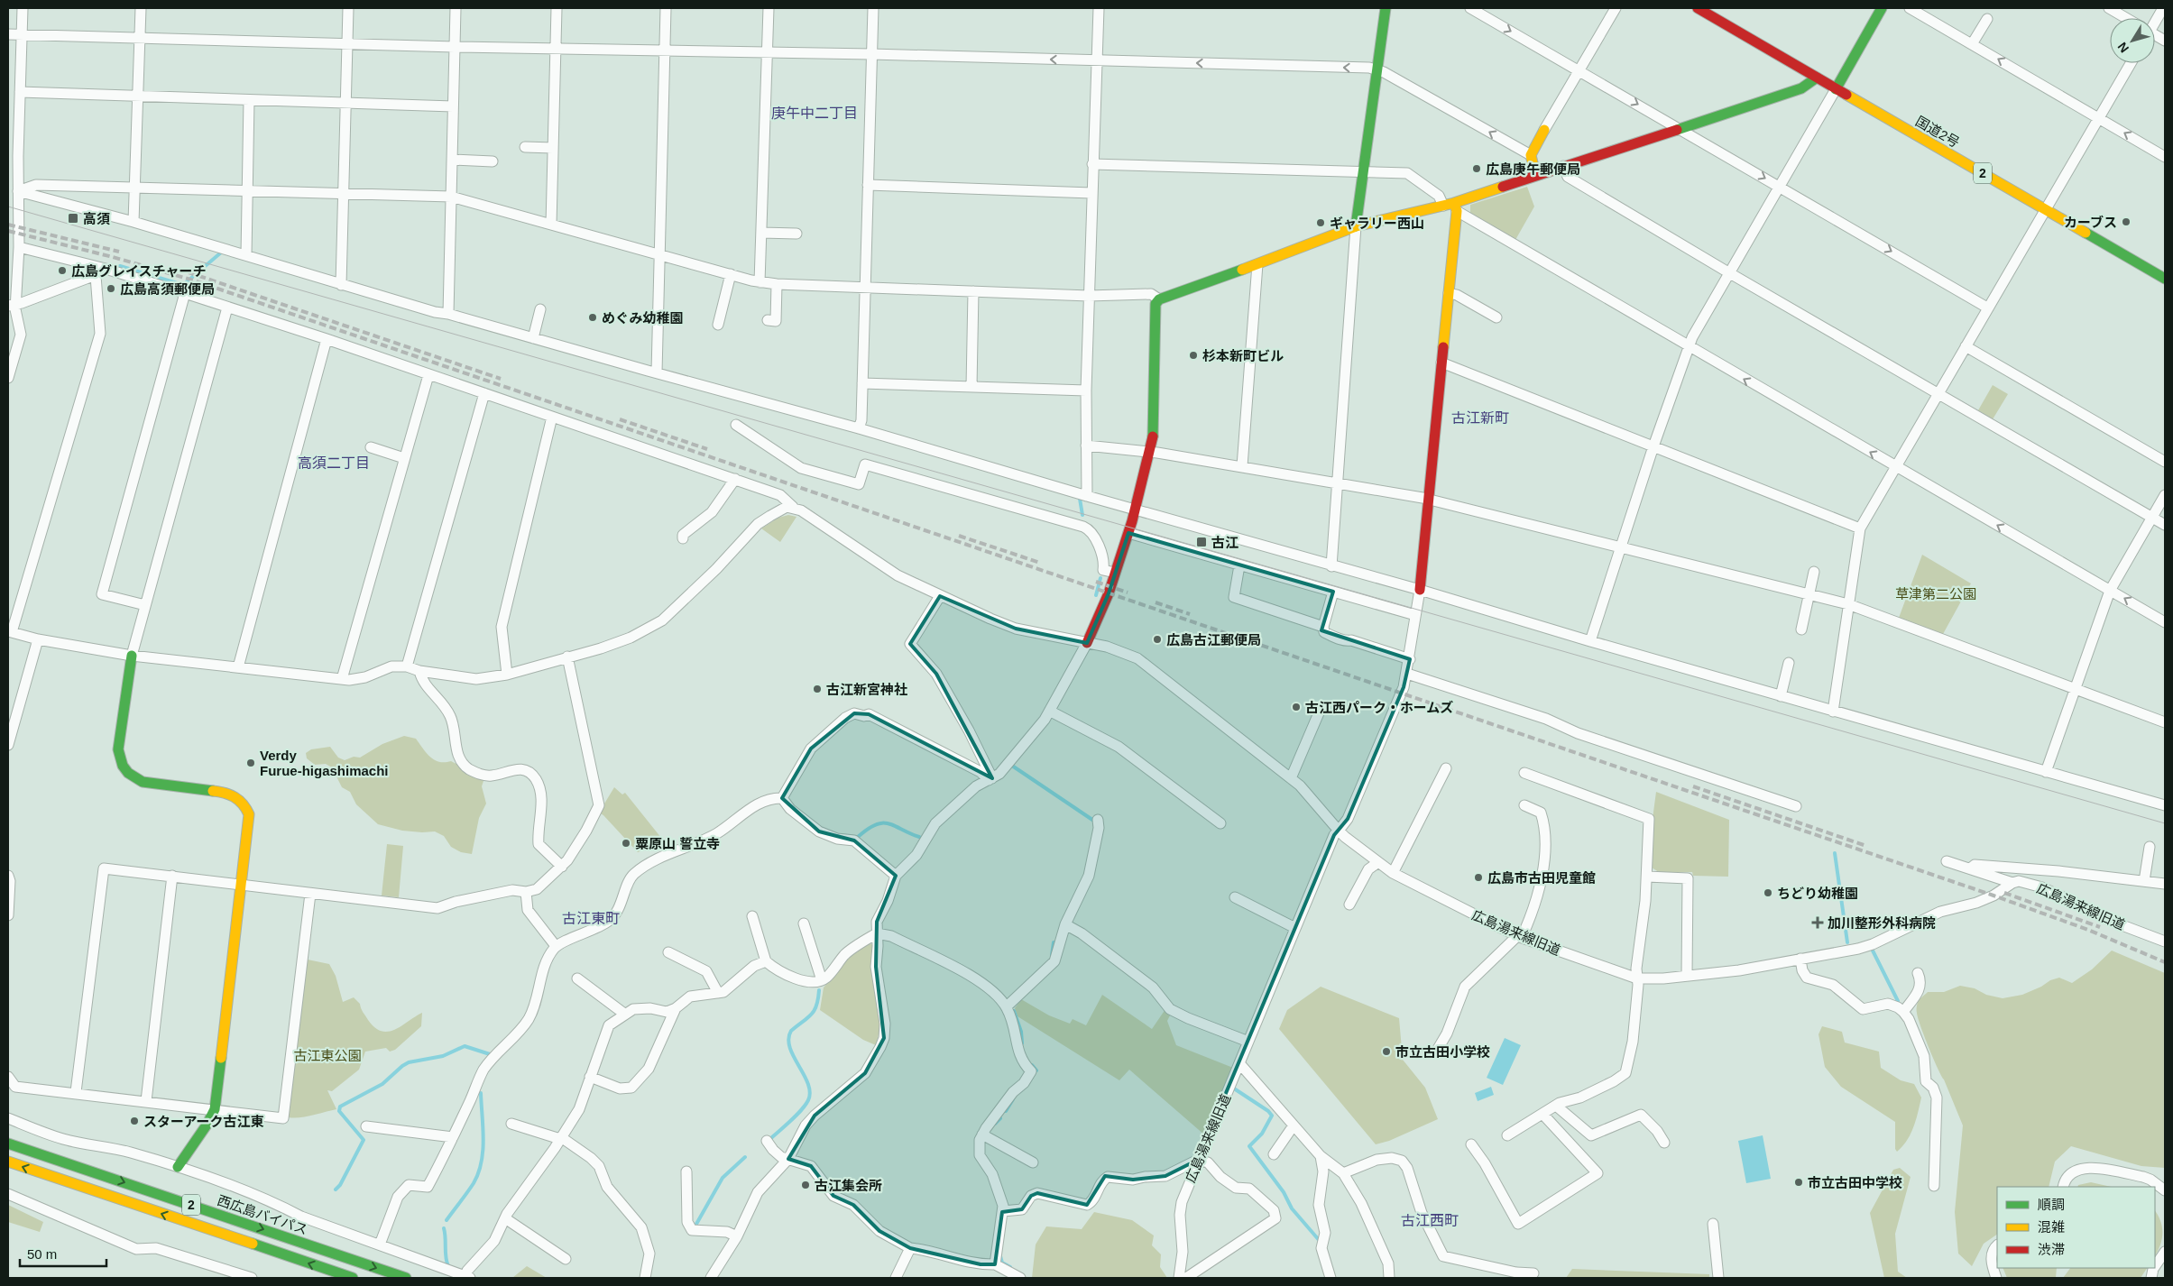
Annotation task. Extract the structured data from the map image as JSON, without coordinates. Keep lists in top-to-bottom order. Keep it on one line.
{"streets":{"main road":["国道2号","2","西広島バイパス"],"street":["広島湯来線旧道"]},"districts":["庚午中二丁目","古江新町","高須二丁目","古江東町","古江西町"],"parks":["草津第二公園","古江東公園"],"places":{"other":["広島庚午郵便局","カーブス","ギャラリー西山","広島グレイスチャーチ","広島高須郵便局","めぐみ幼稚園","杉本新町ビル","広島古江郵便局","古江新宮神社","古江西パーク・ホームズ","Verdy Furue-higashimachi","粟原山 誓立寺","広島市古田児童館","ちどり幼稚園","市立古田小学校","スターアーク古江東","市立古田中学校","古江集会所"],"transit":["高須","古江"],"health":["加川整形外科病院"]},"legend":["順調","混雑","渋滞"],"scale_bar":"50 m","north":"bottom left"}
